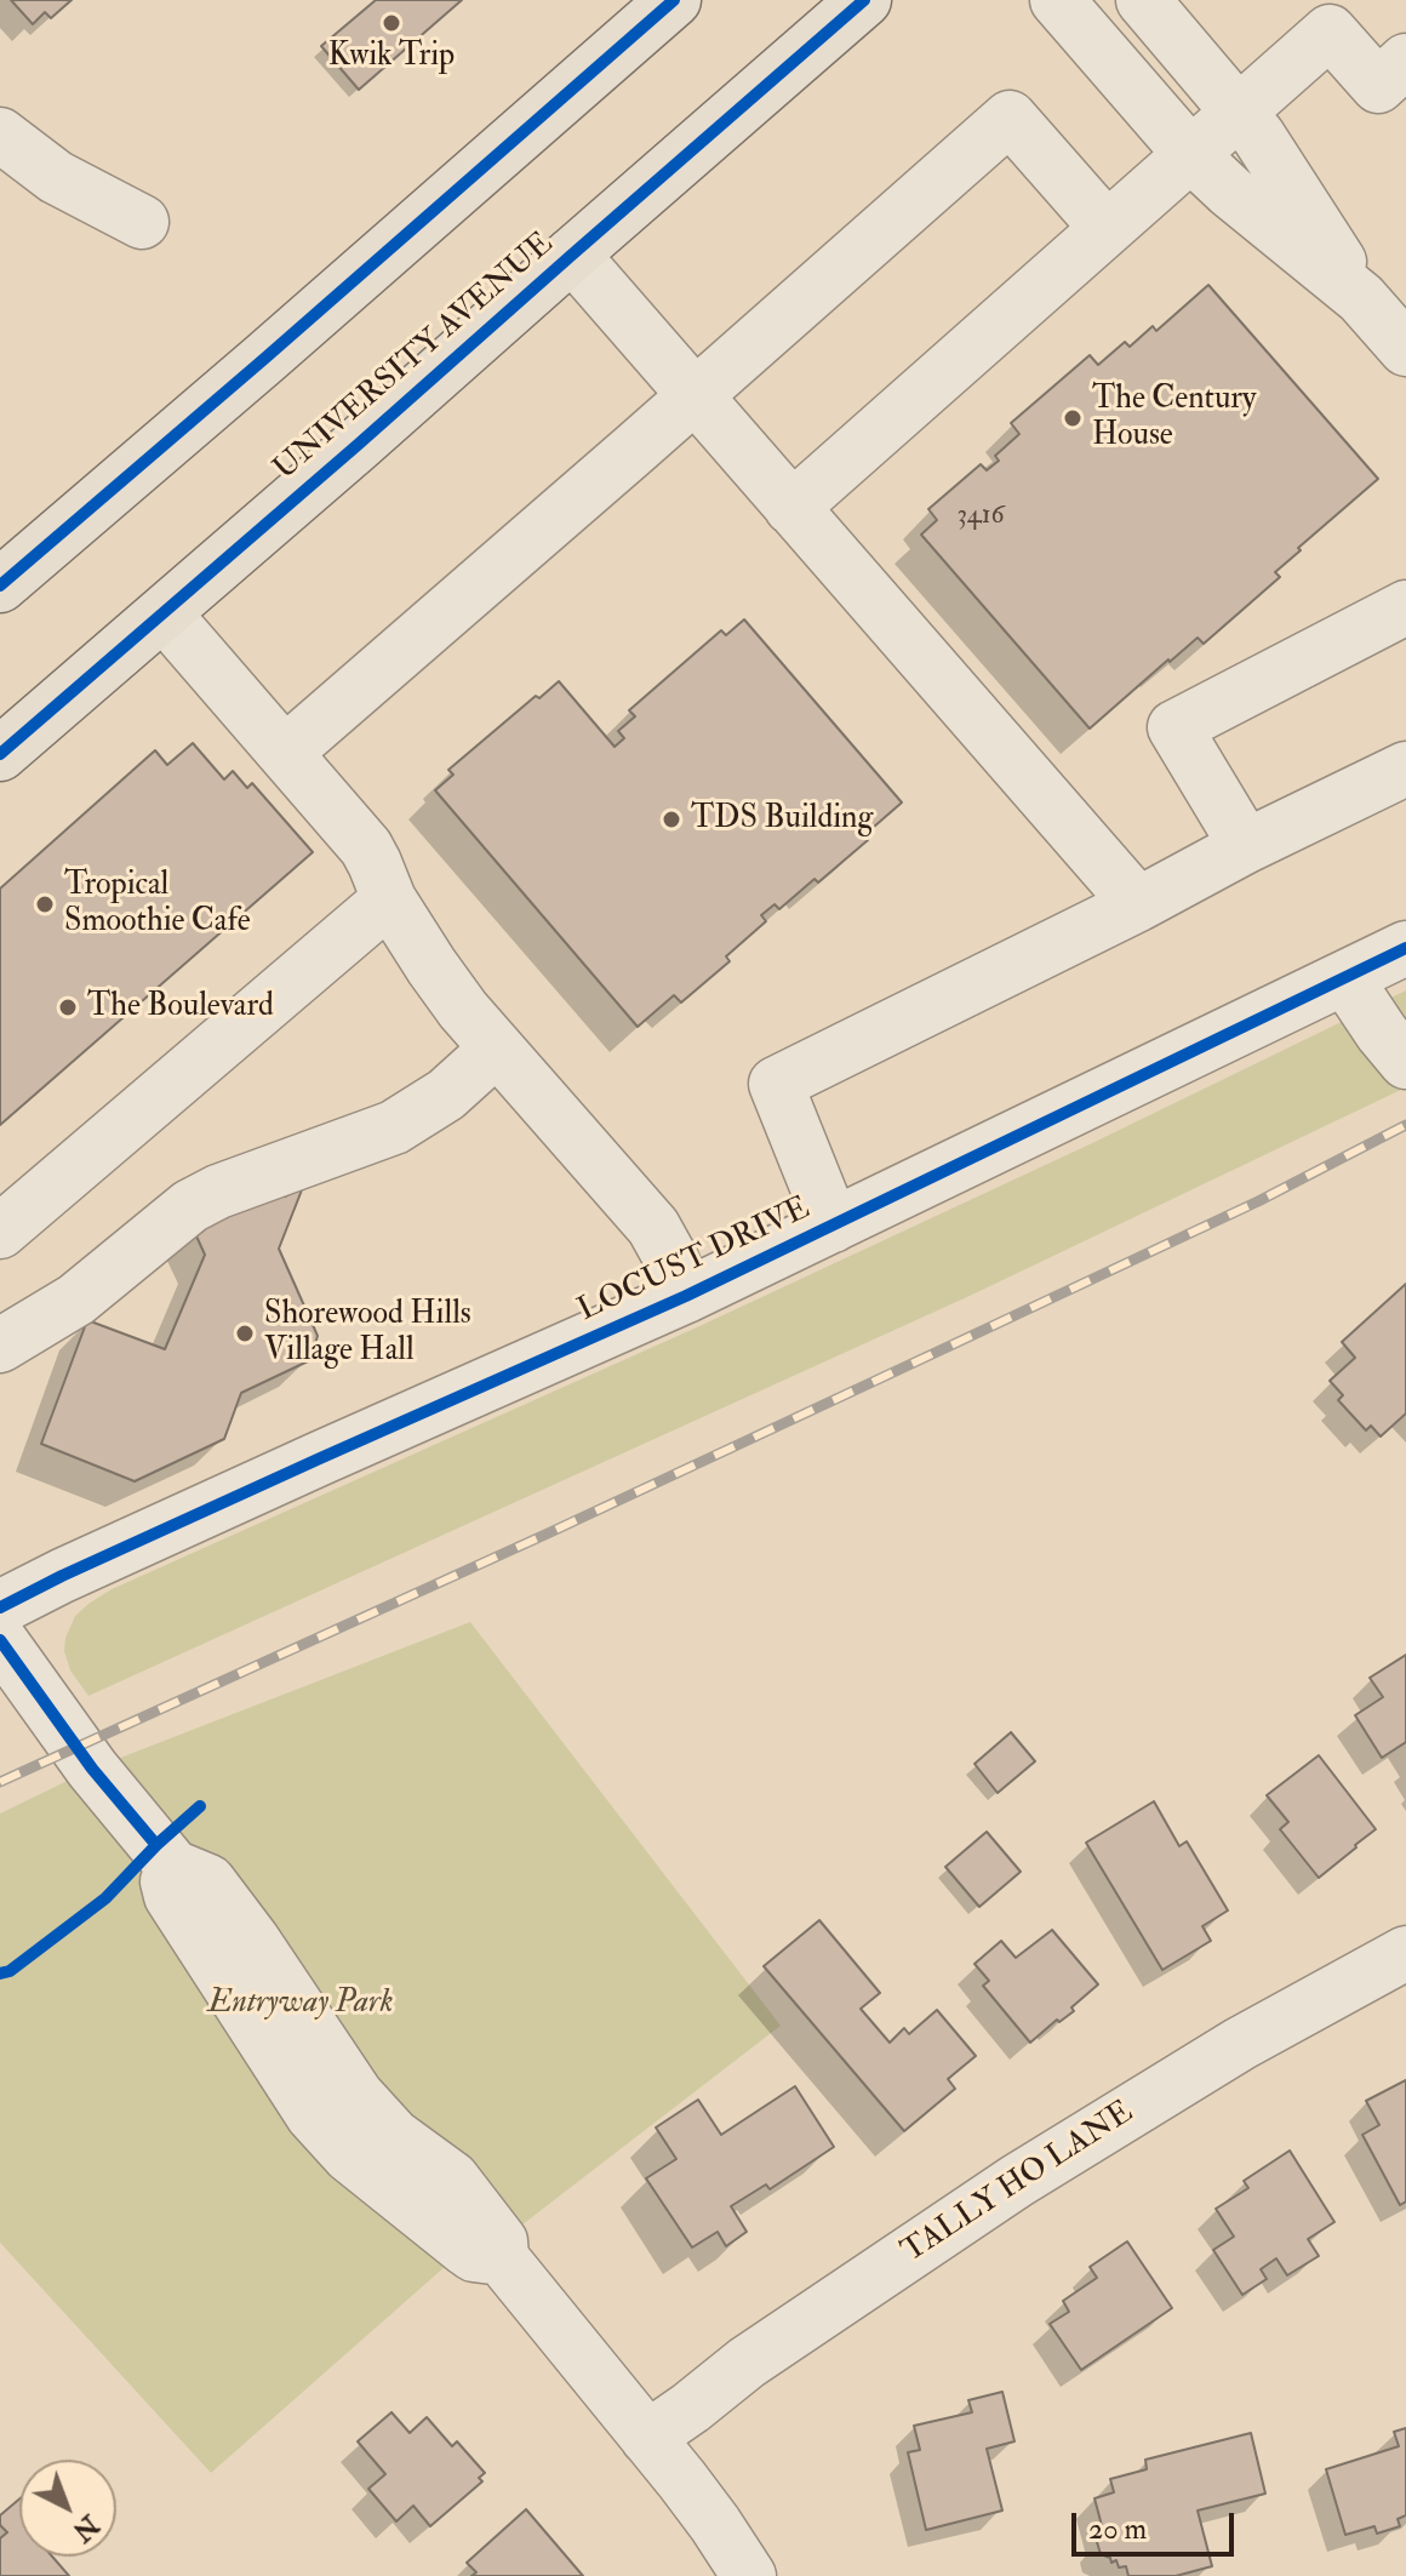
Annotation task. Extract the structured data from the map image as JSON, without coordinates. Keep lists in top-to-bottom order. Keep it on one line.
{"streets":{"main road":["UNIVERSITY AVENUE"],"street":["LOCUST DRIVE","TALLY HO LANE"]},"parks":["Entryway Park"],"places":["Kwik Trip","The Century House","TDS Building","Tropical Smoothie Cafe","The Boulevard","Shorewood Hills Village Hall"],"house_numbers":["3416"],"scale_bar":"20 m","north":"bottom right"}
